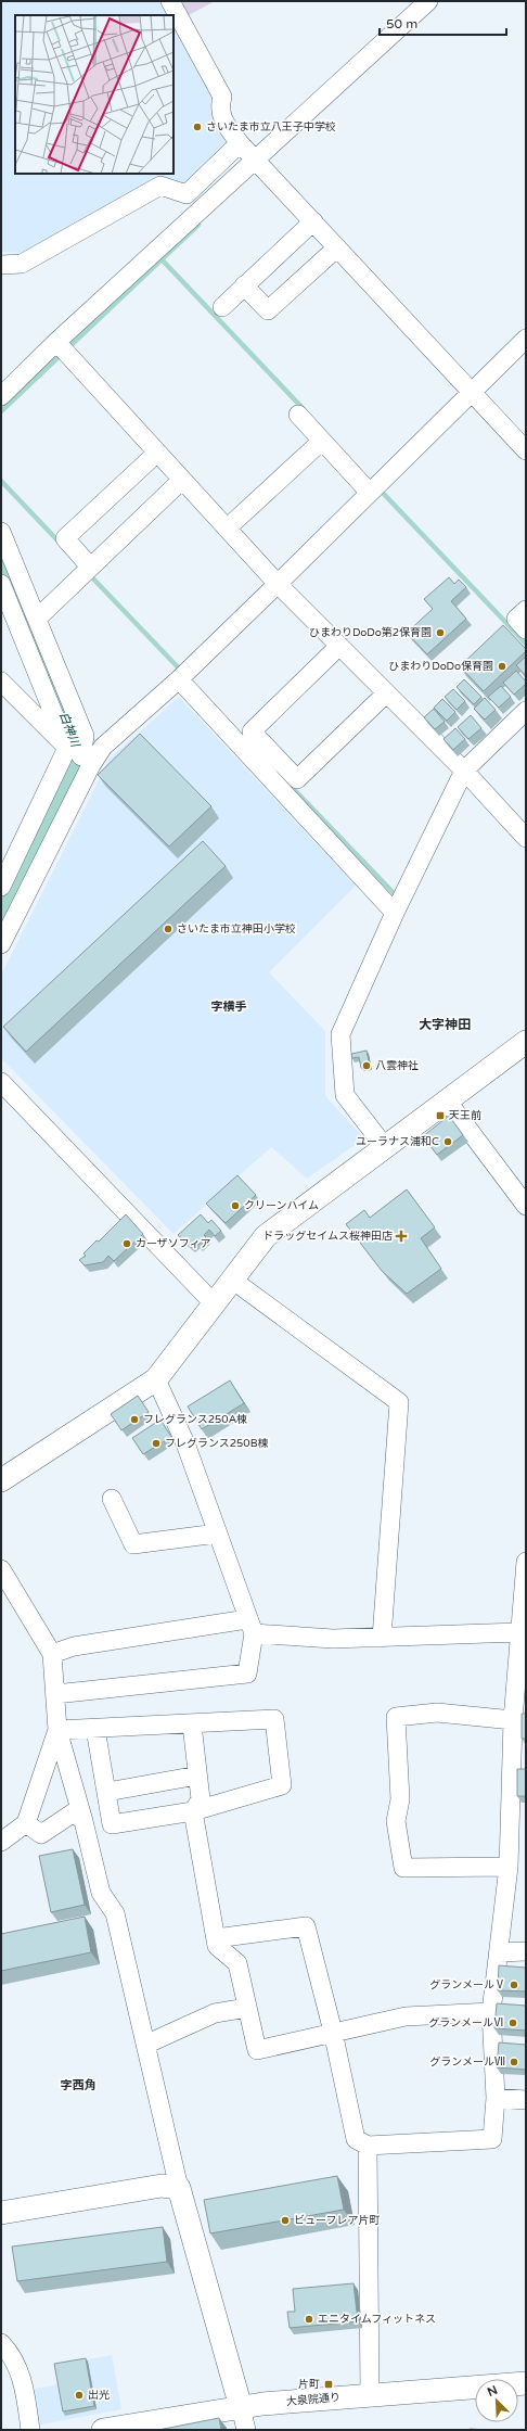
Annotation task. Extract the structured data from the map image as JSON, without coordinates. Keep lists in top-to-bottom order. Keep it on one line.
{"streets":{"street":["大泉院通り"]},"districts":["字横手","大字神田","字西角"],"water":["白神川"],"places":{"other":["さいたま市立八王子中学校","ひまわりDoDo第2保育園","ひまわりDoDo保育園","さいたま市立神田小学校","八雲神社","ユーラナス浦和C","クリーンハイム","カーザソフィア","フレグランス250A棟","フレグランス250B棟","グランメールⅤ","グランメールⅥ","グランメールⅦ","ビューフレア片町","エニタイムフィットネス","出光"],"transit":["天王前","片町"],"health":["ドラッグセイムス桜神田店"]},"scale_bar":"50 m","north":"top left"}
